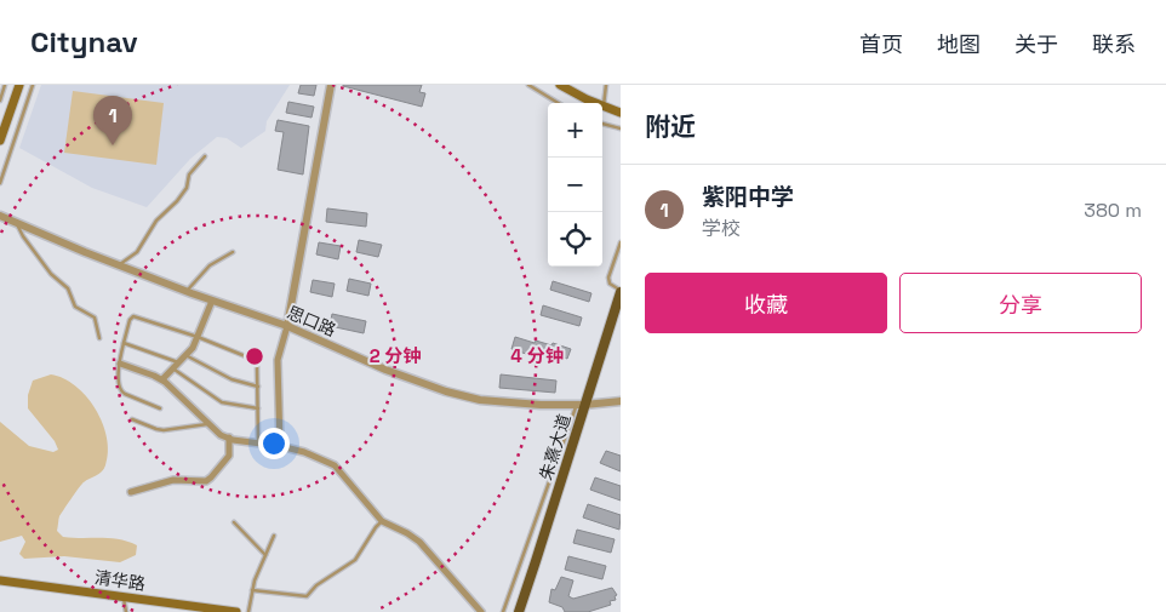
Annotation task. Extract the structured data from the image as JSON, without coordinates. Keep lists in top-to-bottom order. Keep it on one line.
{"streets":{"main road":["朱熹大道","清华路"],"street":["思口路"]},"crossings":[["思口路","朱熹大道"]],"page":{"header":"Citynav","nav":["首页","地图","关于","联系"],"heading":"附近","pins":"1","map_buttons":["+","−"],"list":[{"mark":"1","name":"紫阳中学","note":"学校","value":"380 m"}],"buttons":["收藏","分享"]},"rings":["2 分钟","4 分钟"]}
